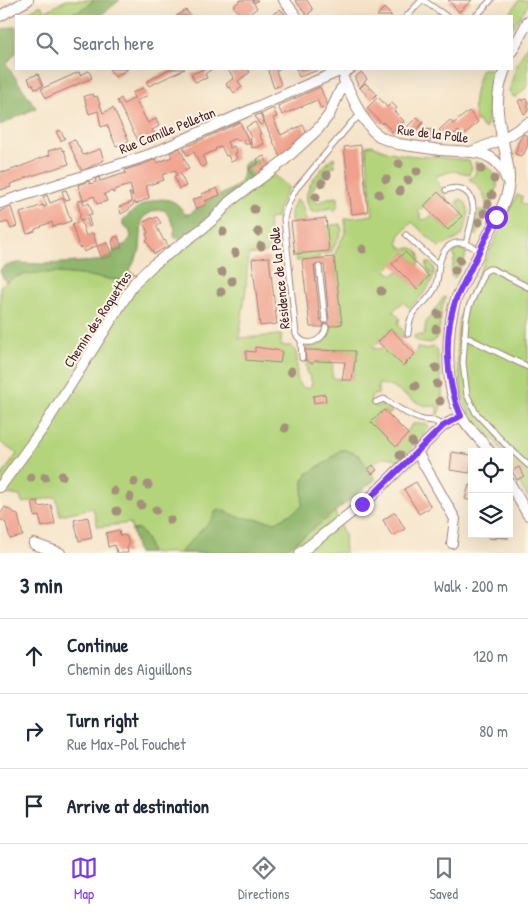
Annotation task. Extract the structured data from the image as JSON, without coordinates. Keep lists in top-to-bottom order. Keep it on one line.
{"streets":{"street":["Rue Camille Pelletan","Rue de la Polle","Chemin des Roquettes"],"lane":["Résidence de la Polle"]},"crossings":[["Rue Camille Pelletan","Rue de la Polle"],["Rue Camille Pelletan","Chemin des Roquettes"],["Rue de la Polle","Résidence de la Polle"],["Rue de la Polle","Chemin des Roquettes"]],"page":{"search":"Search here","heading":["3 min","Walk · 200 m"],"list":[["Continue","Chemin des Aiguillons","120 m"],["Turn right","Rue Max-Pol Fouchet","80 m"],"Arrive at destination"],"nav":["Map","Directions","Saved"]}}
